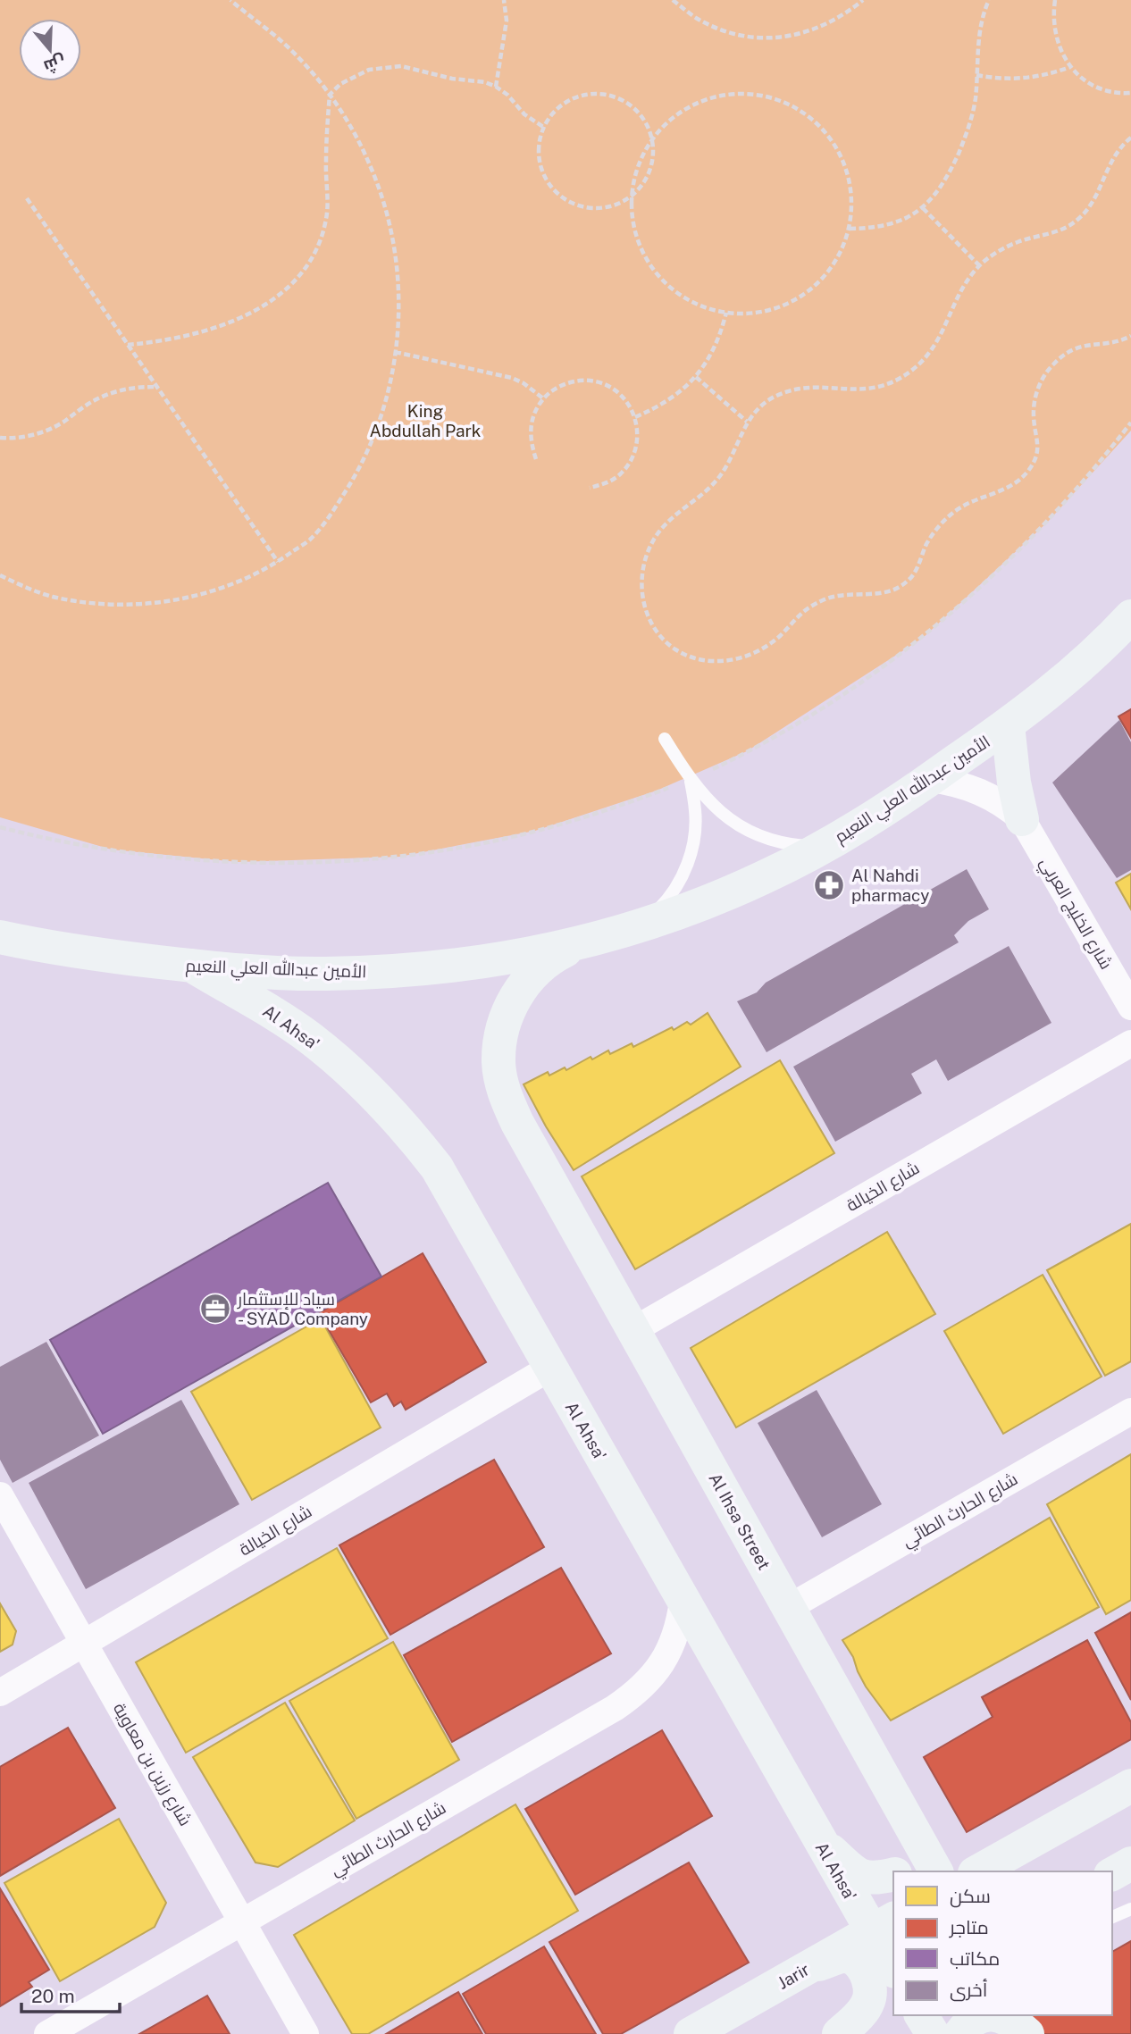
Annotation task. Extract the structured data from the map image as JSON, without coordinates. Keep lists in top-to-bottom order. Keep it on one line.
{"streets":{"main road":["الأمين عبدالله العلي النعيم","Al Ahsa'","Al Ihsa Street","Jarir"],"street":["شارع الخليج العربي","شارع الخيالة","شارع الحارث الطائي","شارع رزين بن معاوية"]},"crossings":[["الأمين عبدالله العلي النعيم","Al Ahsa'"],["الأمين عبدالله العلي النعيم","Al Ihsa Street"],["Al Ahsa'","شارع الخيالة"],["Al Ahsa'","شارع الحارث الطائي"],["Al Ahsa'","Jarir"],["شارع الخيالة","Al Ihsa Street"],["شارع الخيالة","شارع رزين بن معاوية"],["شارع الحارث الطائي","Al Ihsa Street"],["شارع الحارث الطائي","شارع رزين بن معاوية"]],"parks":["King Abdullah Park"],"places":{"pharmacy":["Al Nahdi pharmacy"],"office":["سياد للإستثمار - SYAD Company"]},"legend":["سكن","متاجر","مكاتب","أخرى"],"scale_bar":"20 m","north":"bottom"}
